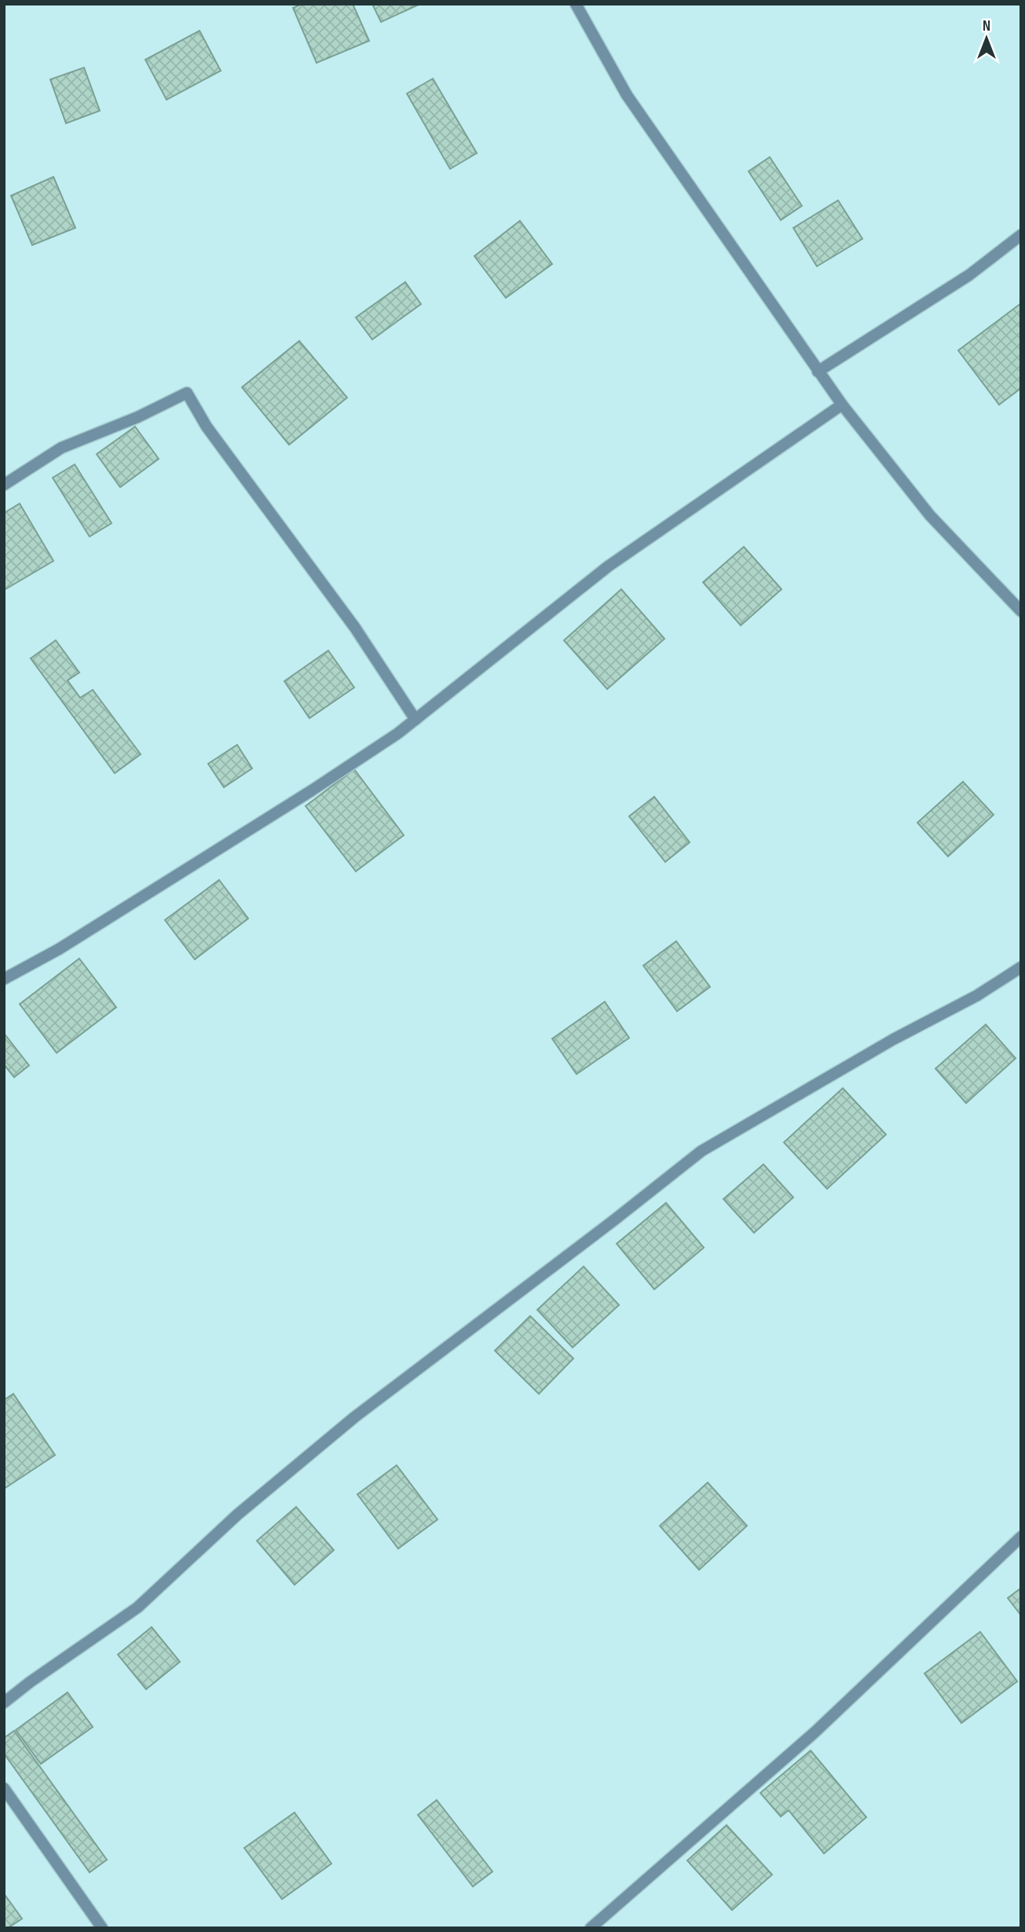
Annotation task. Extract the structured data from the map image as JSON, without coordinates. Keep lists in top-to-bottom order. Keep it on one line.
{"north":"top"}
